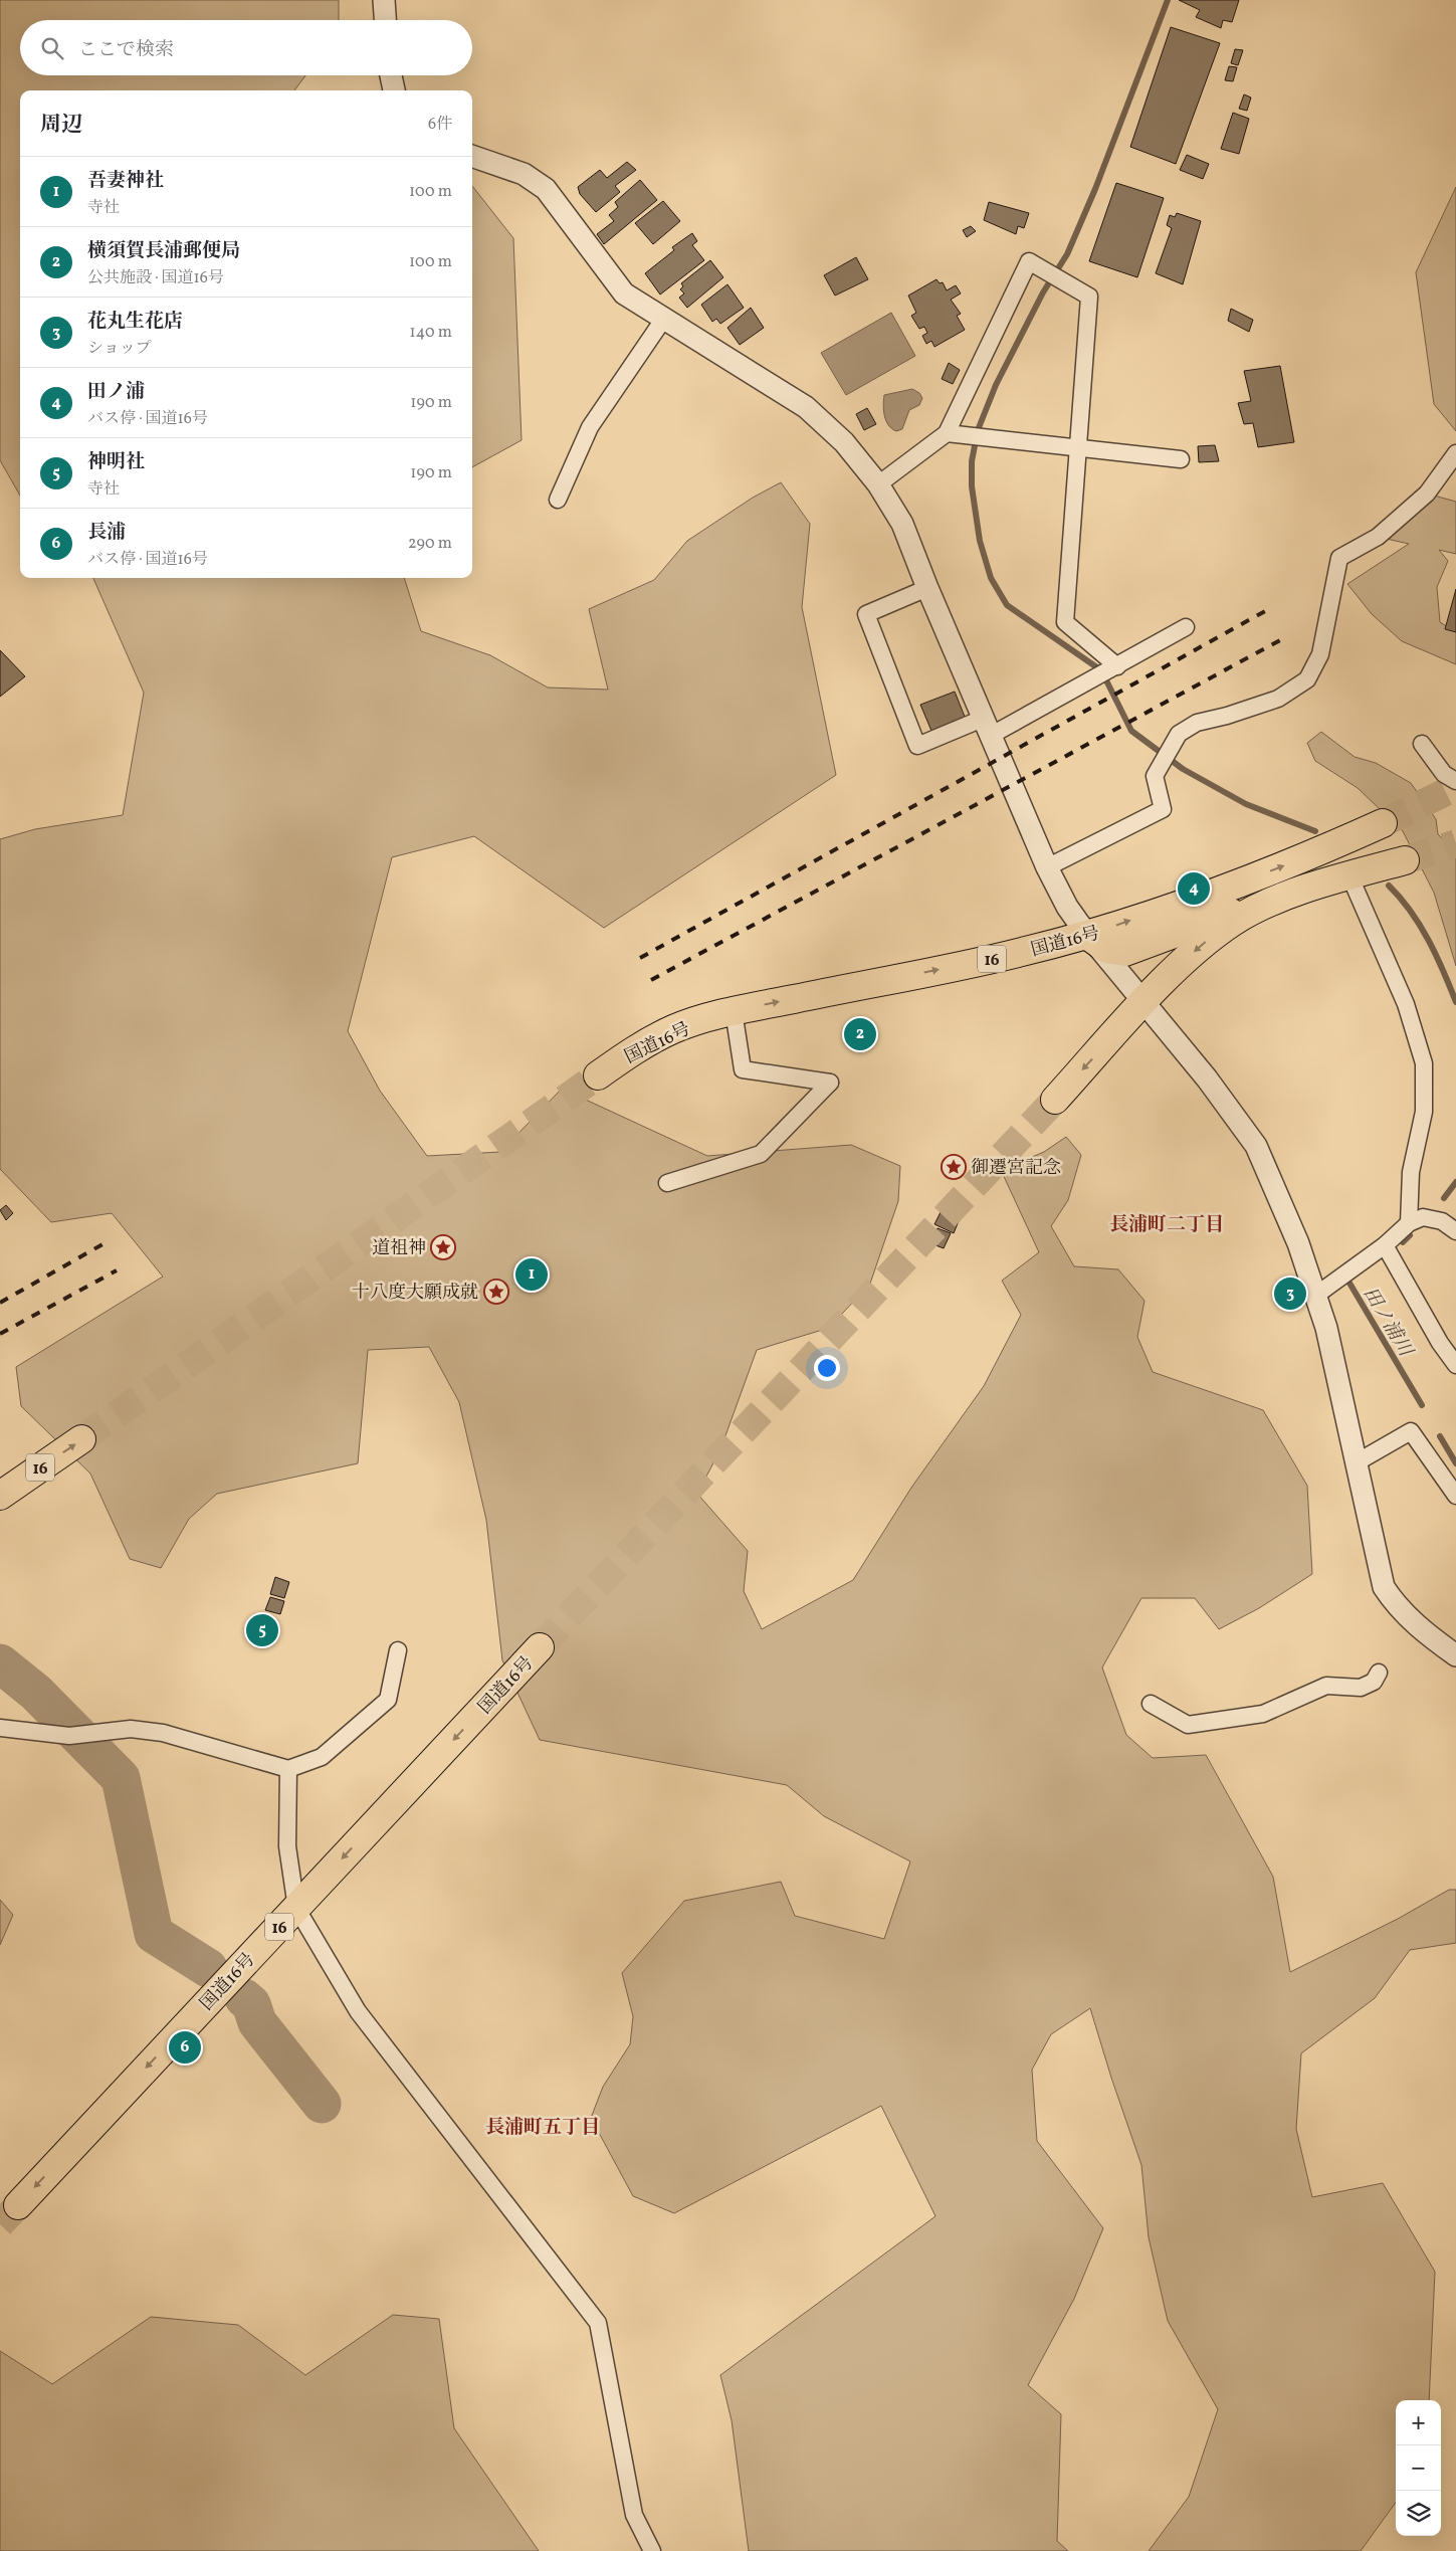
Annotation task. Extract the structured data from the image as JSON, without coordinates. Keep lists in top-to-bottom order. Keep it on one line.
{"streets":{"highway":["国道16号","16"]},"districts":["長浦町二丁目","長浦町五丁目"],"water":["田ノ浦川"],"places":{"place":["御遷宮記念","道祖神","十八度大願成就"]},"page":{"search":"ここで検索","heading":["周辺","6件"],"list":[{"mark":"1","name":"吾妻神社","note":"寺社","value":"100 m"},{"mark":"2","name":"横須賀長浦郵便局","note":"公共施設 · 国道16号","value":"100 m"},{"mark":"3","name":"花丸生花店","note":"ショップ","value":"140 m"},{"mark":"4","name":"田ノ浦","note":"バス停 · 国道16号","value":"190 m"},{"mark":"5","name":"神明社","note":"寺社","value":"190 m"},{"mark":"6","name":"長浦","note":"バス停 · 国道16号","value":"290 m"}],"pins":["4","2","1","3","5","6"],"map_buttons":["+","−"]}}
